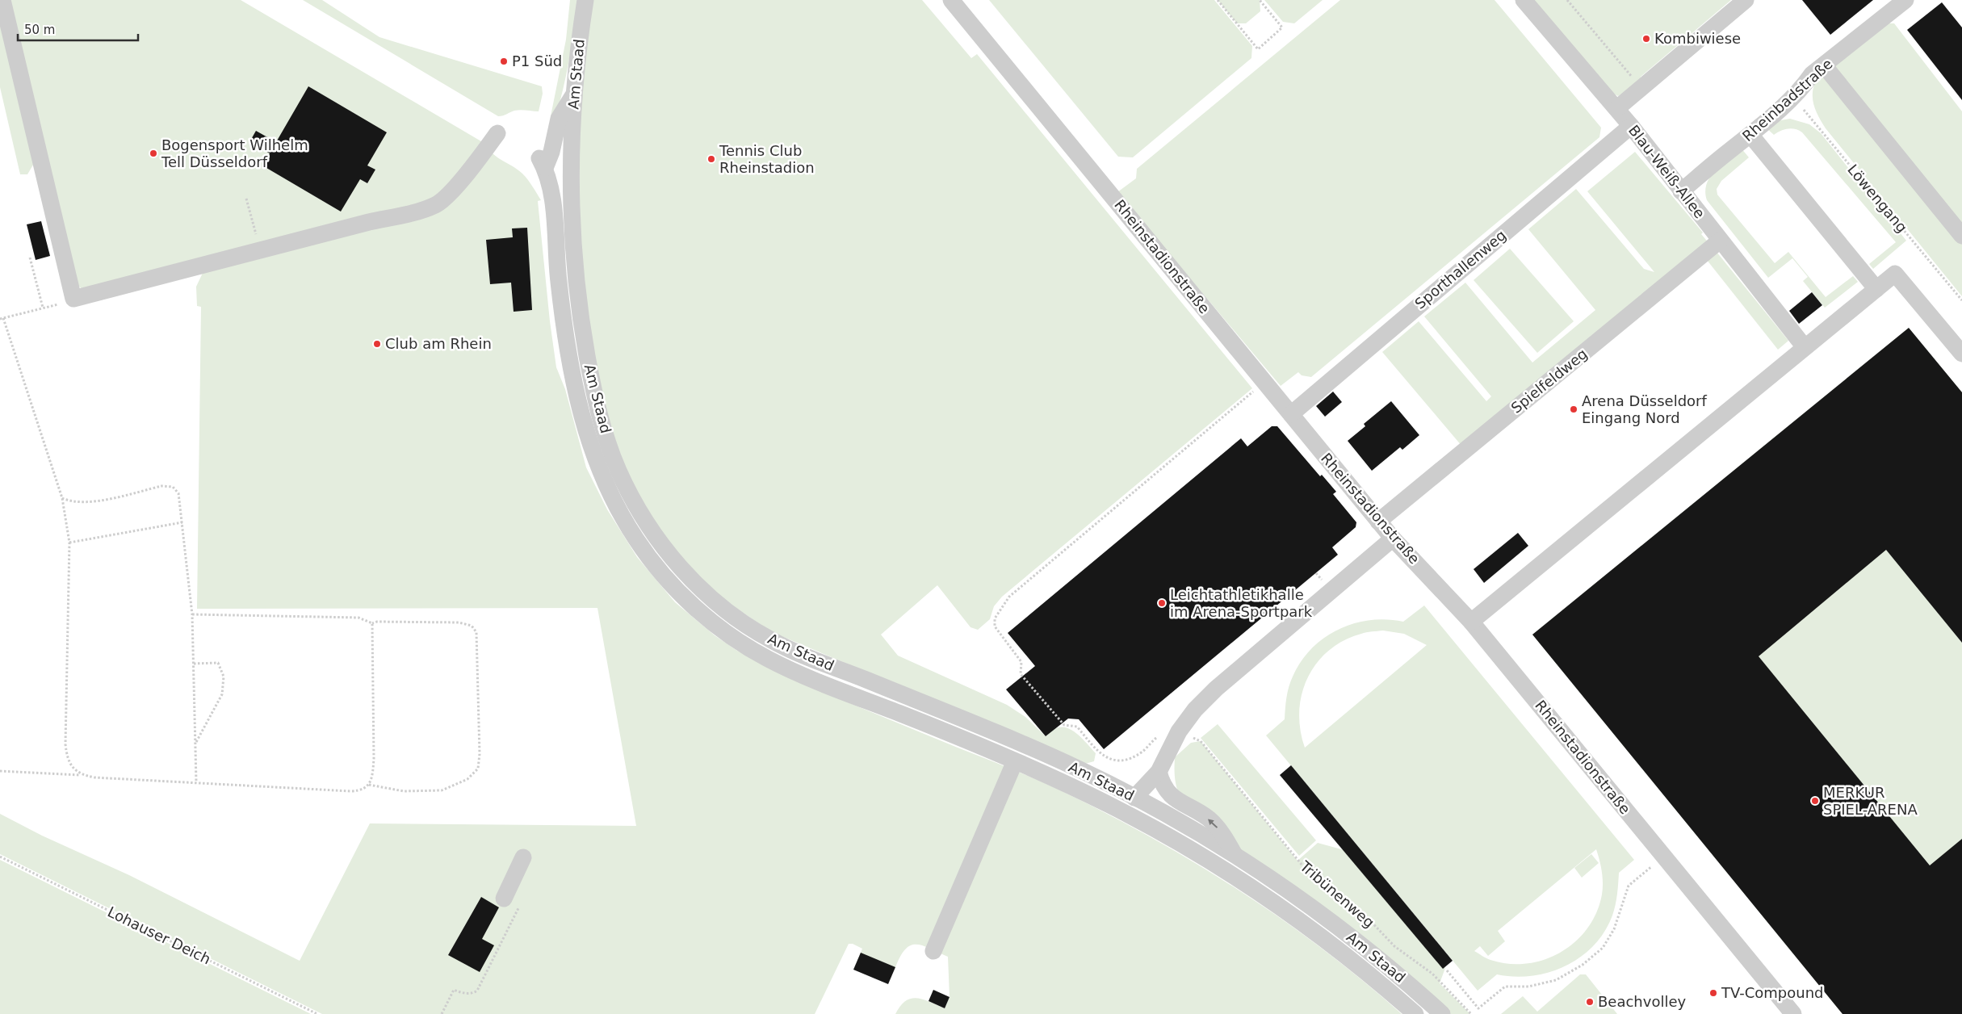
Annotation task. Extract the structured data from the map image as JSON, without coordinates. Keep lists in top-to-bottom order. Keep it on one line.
{"streets":{"street":["Am Staad","Rheinbadstraße","Blau-Weiß-Allee","Rheinstadionstraße","Sporthallenweg","Spielfeldweg"],"path":["Löwengang","Tribünenweg","Lohauser Deich"]},"crossings":[["Rheinbadstraße","Blau-Weiß-Allee"],["Rheinbadstraße","Löwengang"],["Blau-Weiß-Allee","Sporthallenweg"],["Blau-Weiß-Allee","Spielfeldweg"],["Rheinstadionstraße","Sporthallenweg"],["Rheinstadionstraße","Spielfeldweg"]],"places":["Kombiwiese","P1 Süd","Bogensport Wilhelm Tell Düsseldorf","Tennis Club Rheinstadion","Club am Rhein","Arena Düsseldorf Eingang Nord","Leichtathletikhalle im Arena-Sportpark","MERKUR SPIEL-ARENA","TV-Compound","Beachvolley"],"scale_bar":"50 m"}
